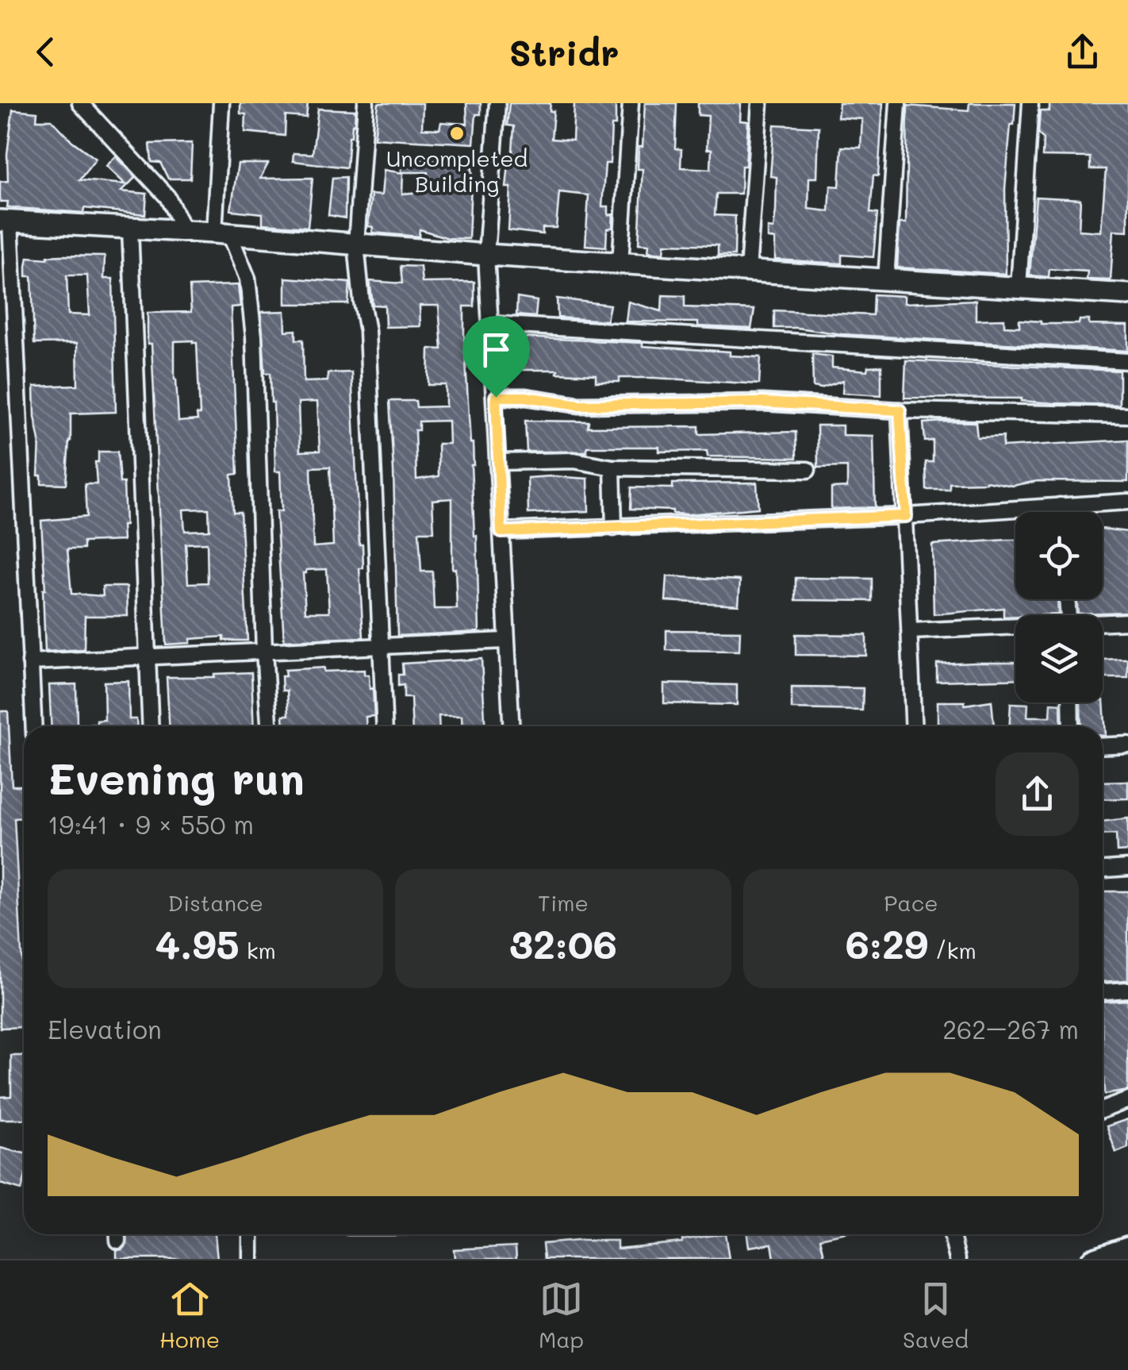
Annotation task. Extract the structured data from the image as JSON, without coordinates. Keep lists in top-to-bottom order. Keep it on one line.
{"places":["Uncompleted Building"],"page":{"header":"Stridr","heading":["Evening run","19:41 · 9 × 550 m"],"stats":[["Distance","4.95 km"],["Time","32:06"],["Pace","6:29 /km"]],"chart":["Elevation","262–267 m"],"tabs":["Home","Map","Saved"]}}
